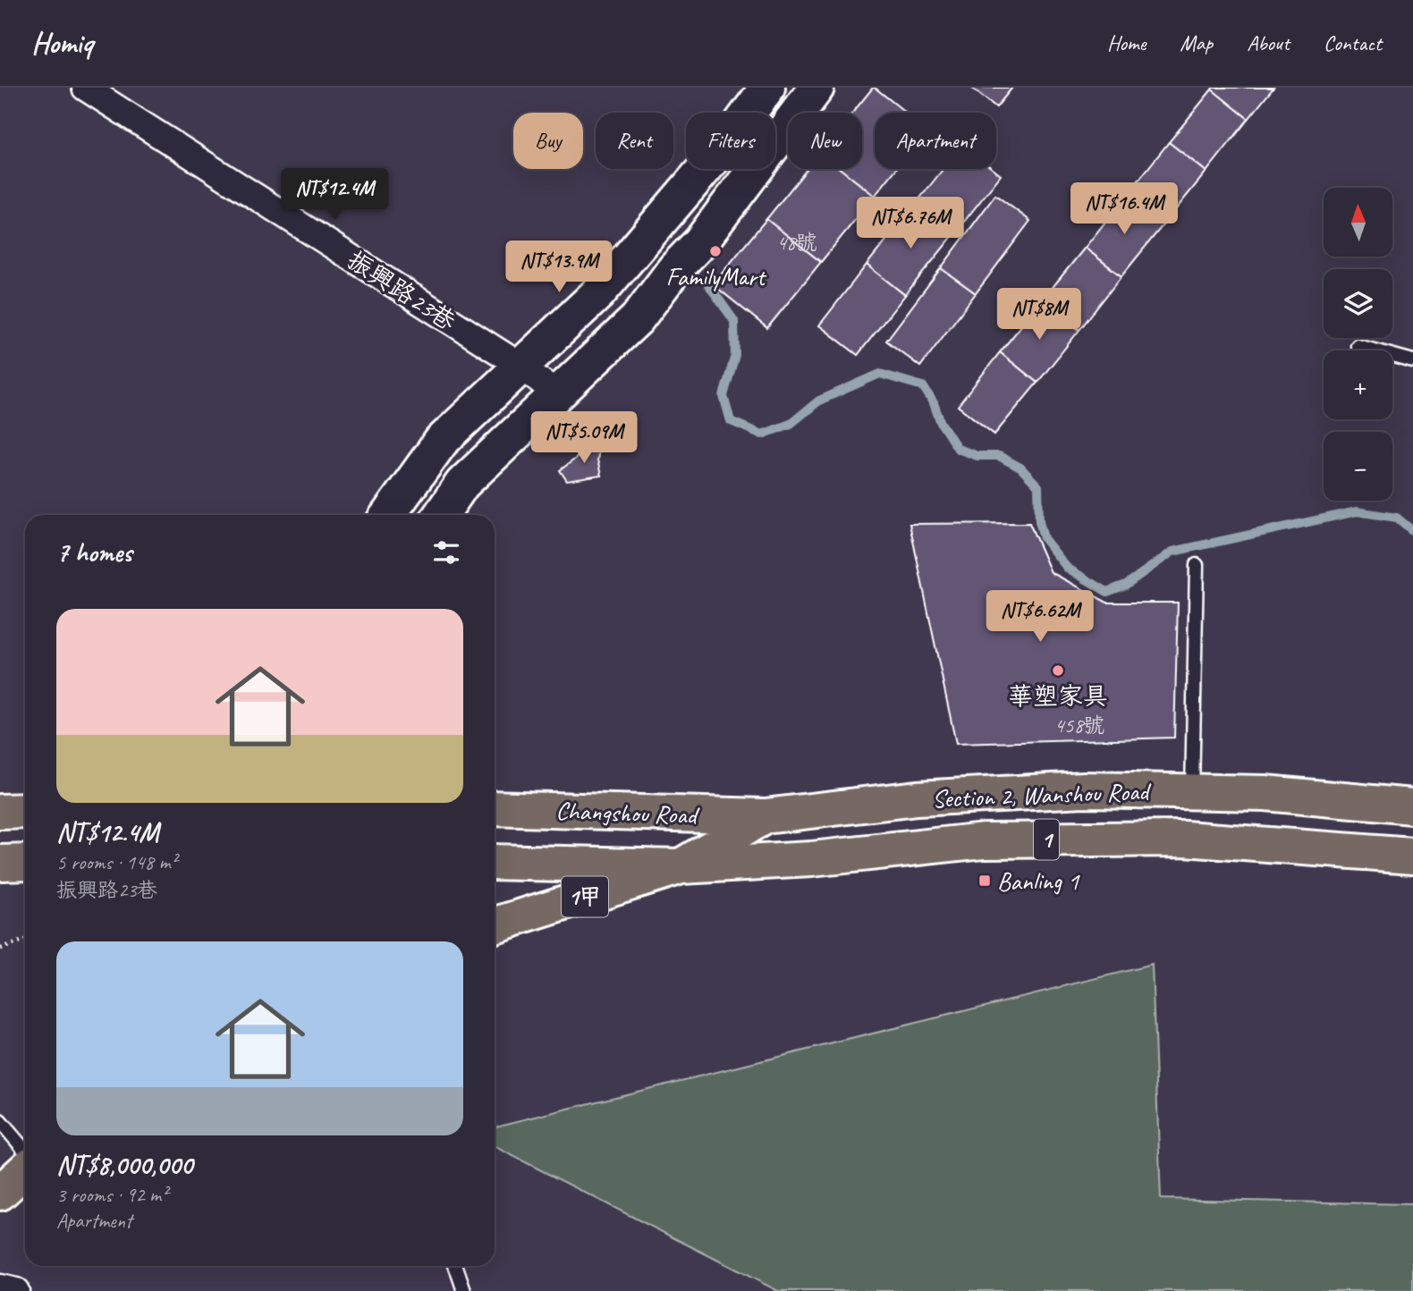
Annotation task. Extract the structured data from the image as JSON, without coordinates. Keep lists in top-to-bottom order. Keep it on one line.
{"streets":{"main road":["Section 2, Wanshou Road","Changshou Road","1","1甲"],"street":["振興路23巷"]},"crossings":[["Section 2, Wanshou Road","Changshou Road"]],"places":{"other":["FamilyMart","華塑家具"],"transit":["Banling 1"]},"house_numbers":["48號","458號"],"north":"top","page":{"header":"Homiq","nav":["Home","Map","About","Contact"],"chip":["Buy","Rent","Filters","New","Apartment"],"price":["NT$12.4M","NT$16.4M","NT$6.76M","NT$13.9M","NT$8M","NT$5.09M","NT$6.62M"],"map_buttons":["+","−"],"heading":"7 homes","list":[{"name":"NT$12.4M","note":"5 rooms · 148 m² · 振興路23巷"},{"name":"NT$8,000,000","note":"3 rooms · 92 m² · Apartment"}]}}
